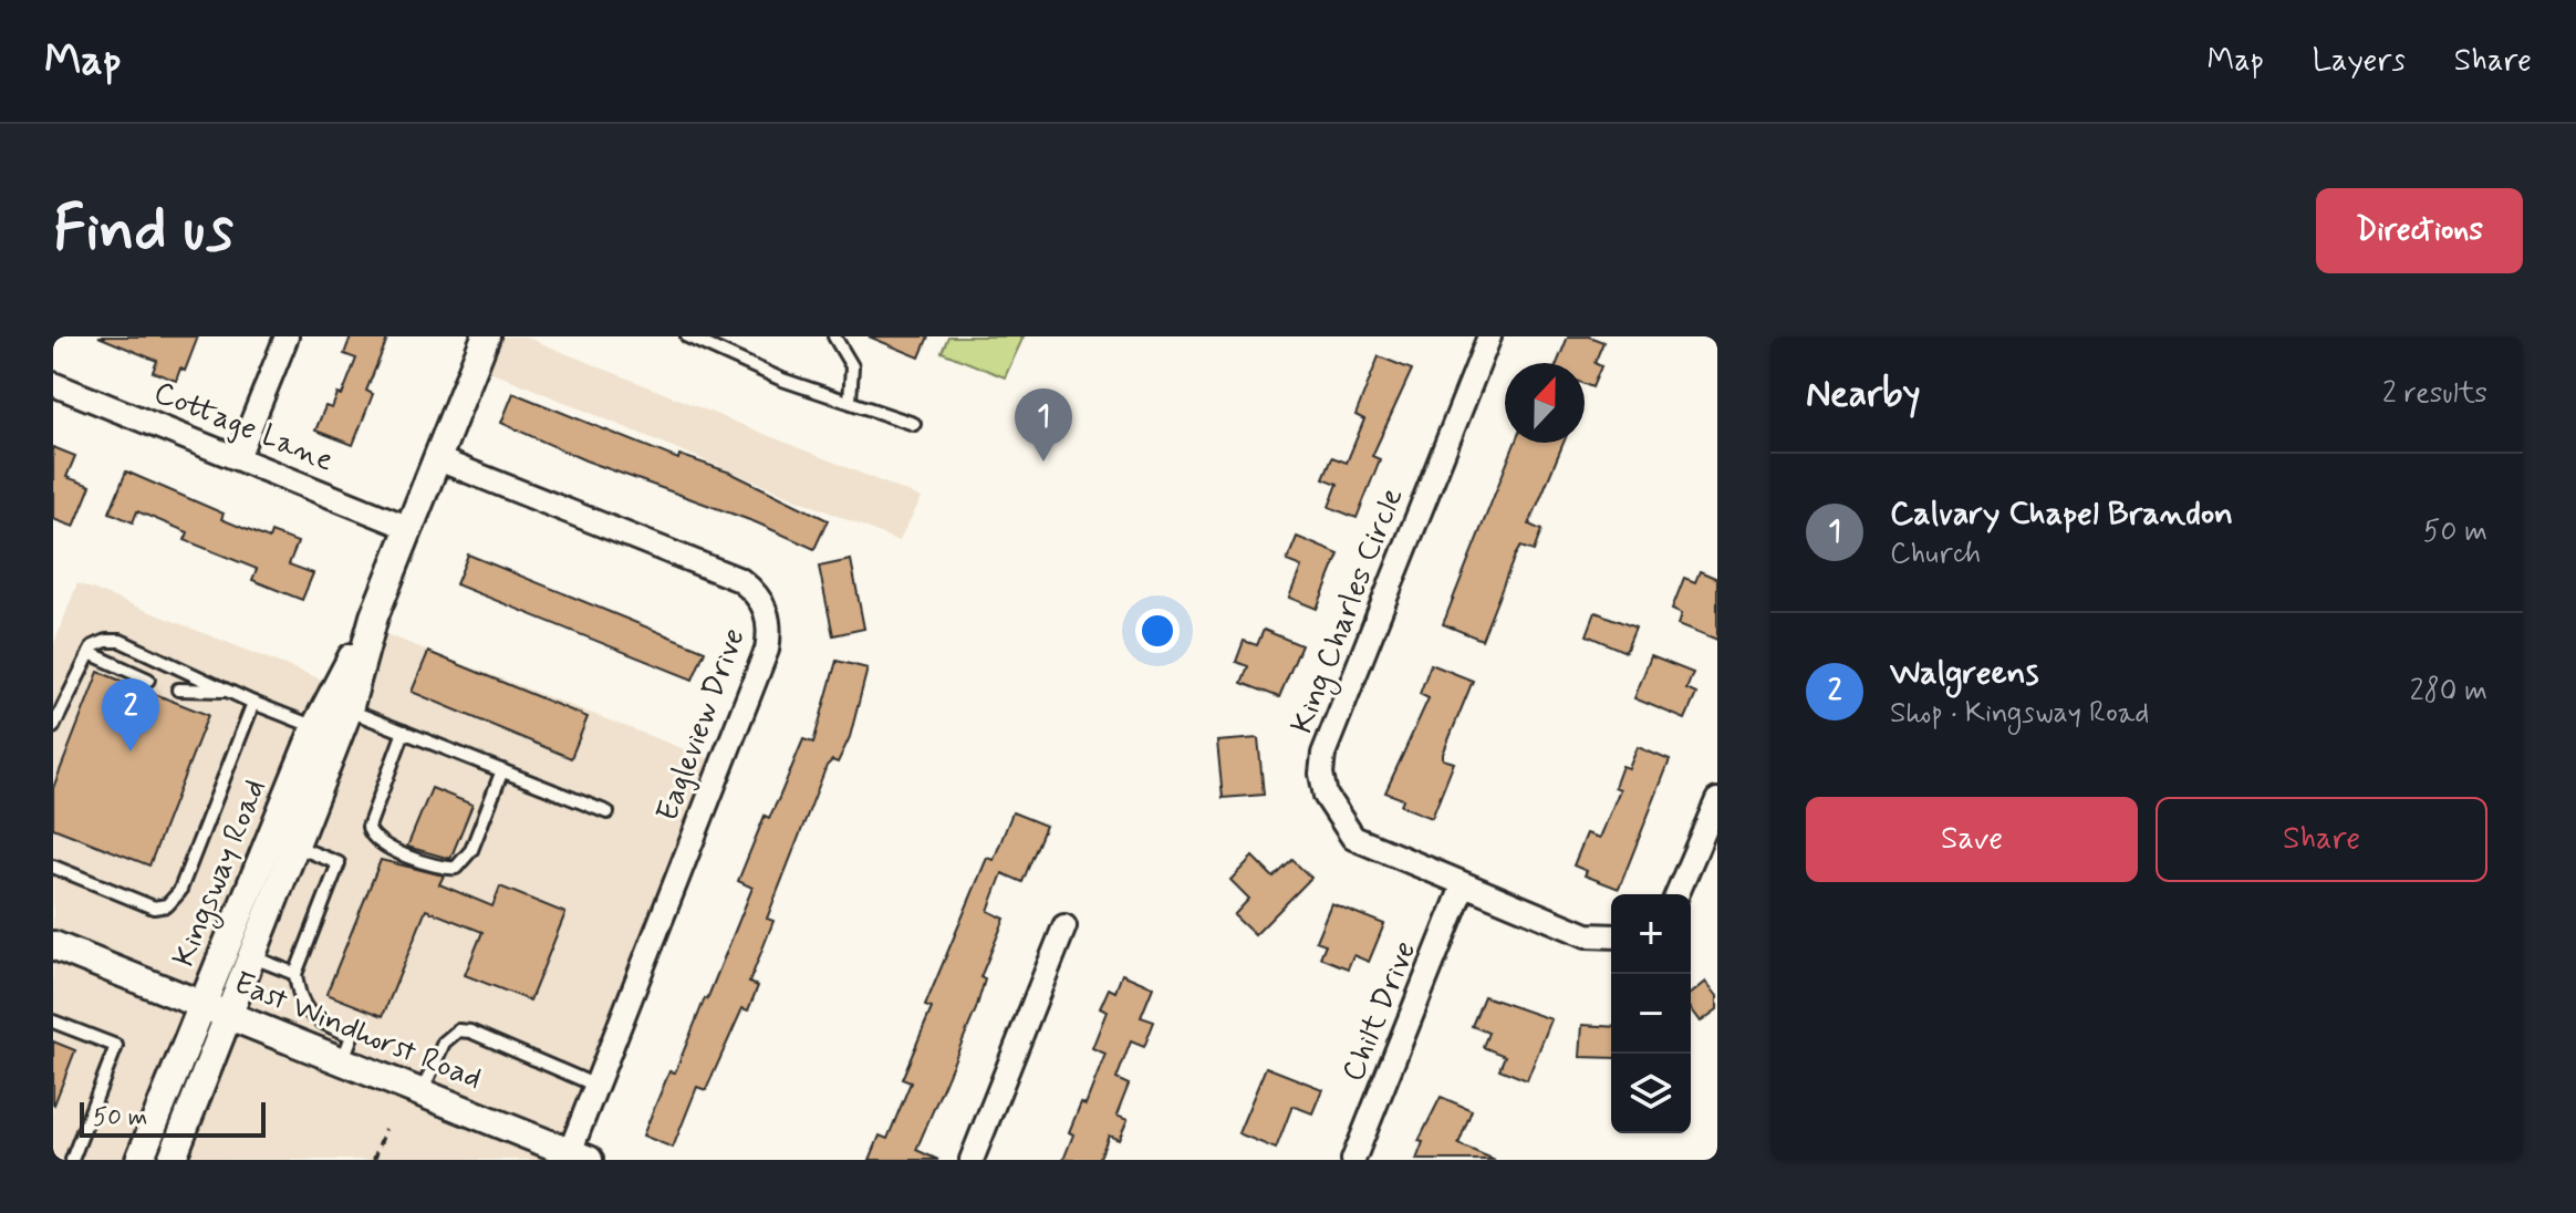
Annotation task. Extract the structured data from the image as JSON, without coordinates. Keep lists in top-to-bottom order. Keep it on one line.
{"streets":{"street":["Cottage Lane","King Charles Circle","Eagleview Drive","Kingsway Road","Chilt Drive","East Windhorst Road"]},"crossings":[["Cottage Lane","Kingsway Road"],["King Charles Circle","Chilt Drive"],["Eagleview Drive","Kingsway Road"],["Eagleview Drive","East Windhorst Road"],["Kingsway Road","East Windhorst Road"]],"scale_bar":"50 m","north":"top","page":{"header":"Map","nav":["Map","Layers","Share"],"buttons":["Directions",["Save","Share"]],"title":"Find us","heading":["Nearby","2 results"],"pins":["1","2"],"list":[{"mark":"1","name":"Calvary Chapel Brandon","note":"Church","value":"50 m"},{"mark":"2","name":"Walgreens","note":"Shop · Kingsway Road","value":"280 m"}],"map_buttons":["+","−"],"scale":"50 m"}}
